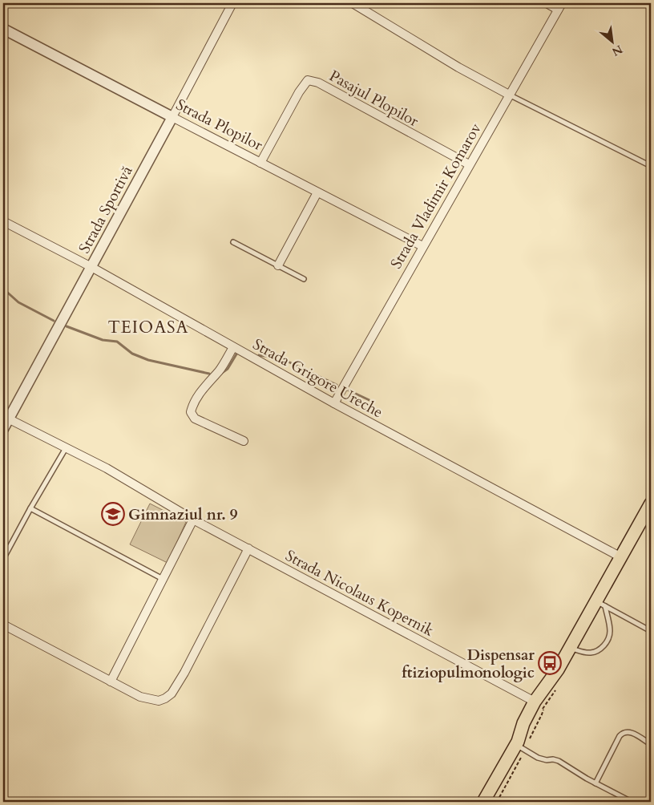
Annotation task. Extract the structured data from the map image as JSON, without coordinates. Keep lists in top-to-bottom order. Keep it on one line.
{"streets":{"street":["Pasajul Plopilor","Strada Plopilor","Strada Vladimir Komarov","Strada Sportivă","Strada Grigore Ureche","Strada Nicolaus Kopernik"]},"crossings":[["Pasajul Plopilor","Strada Plopilor"],["Pasajul Plopilor","Strada Vladimir Komarov"],["Strada Plopilor","Strada Vladimir Komarov"],["Strada Plopilor","Strada Sportivă"],["Strada Vladimir Komarov","Strada Grigore Ureche"],["Strada Sportivă","Strada Grigore Ureche"],["Strada Sportivă","Strada Nicolaus Kopernik"]],"districts":["TEIOASA"],"places":{"school or university":["Gimnaziul nr. 9"],"bus stop":["Dispensar ftiziopulmonologic"]},"north":"bottom right"}
